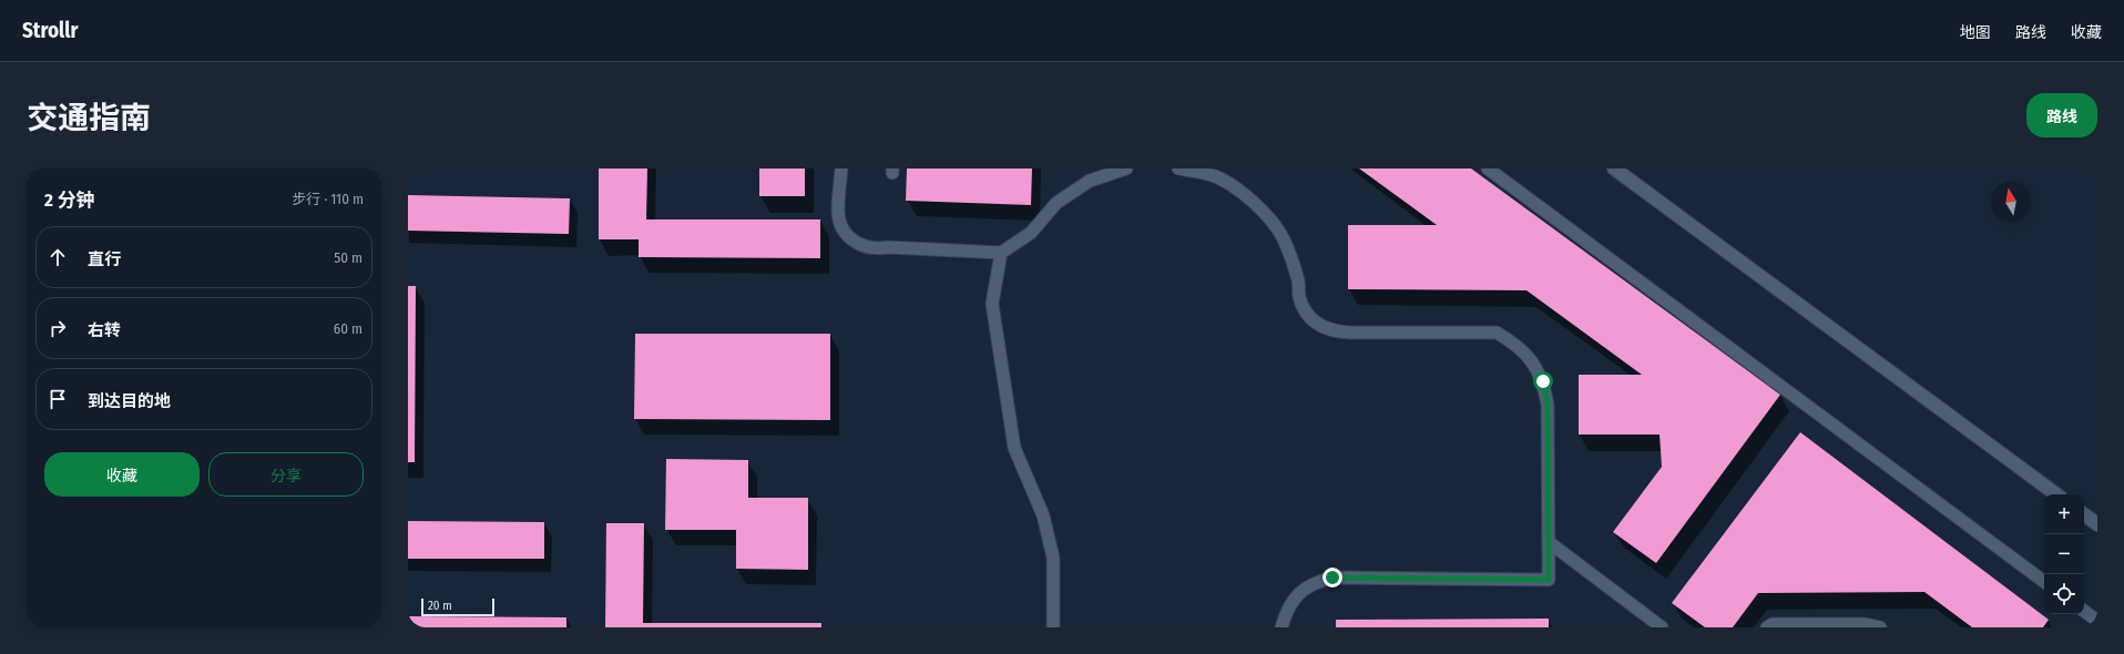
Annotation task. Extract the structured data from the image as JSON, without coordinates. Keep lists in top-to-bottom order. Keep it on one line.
{"scale_bar":"20 m","north":"top","page":{"header":"Strollr","nav":["地图","路线","收藏"],"title":"交通指南","buttons":["路线",["收藏","分享"]],"heading":["2 分钟","步行 · 110 m"],"list":[["直行","50 m"],["右转","60 m"],"到达目的地"],"map_buttons":["+","−"],"scale":"20 m"}}
